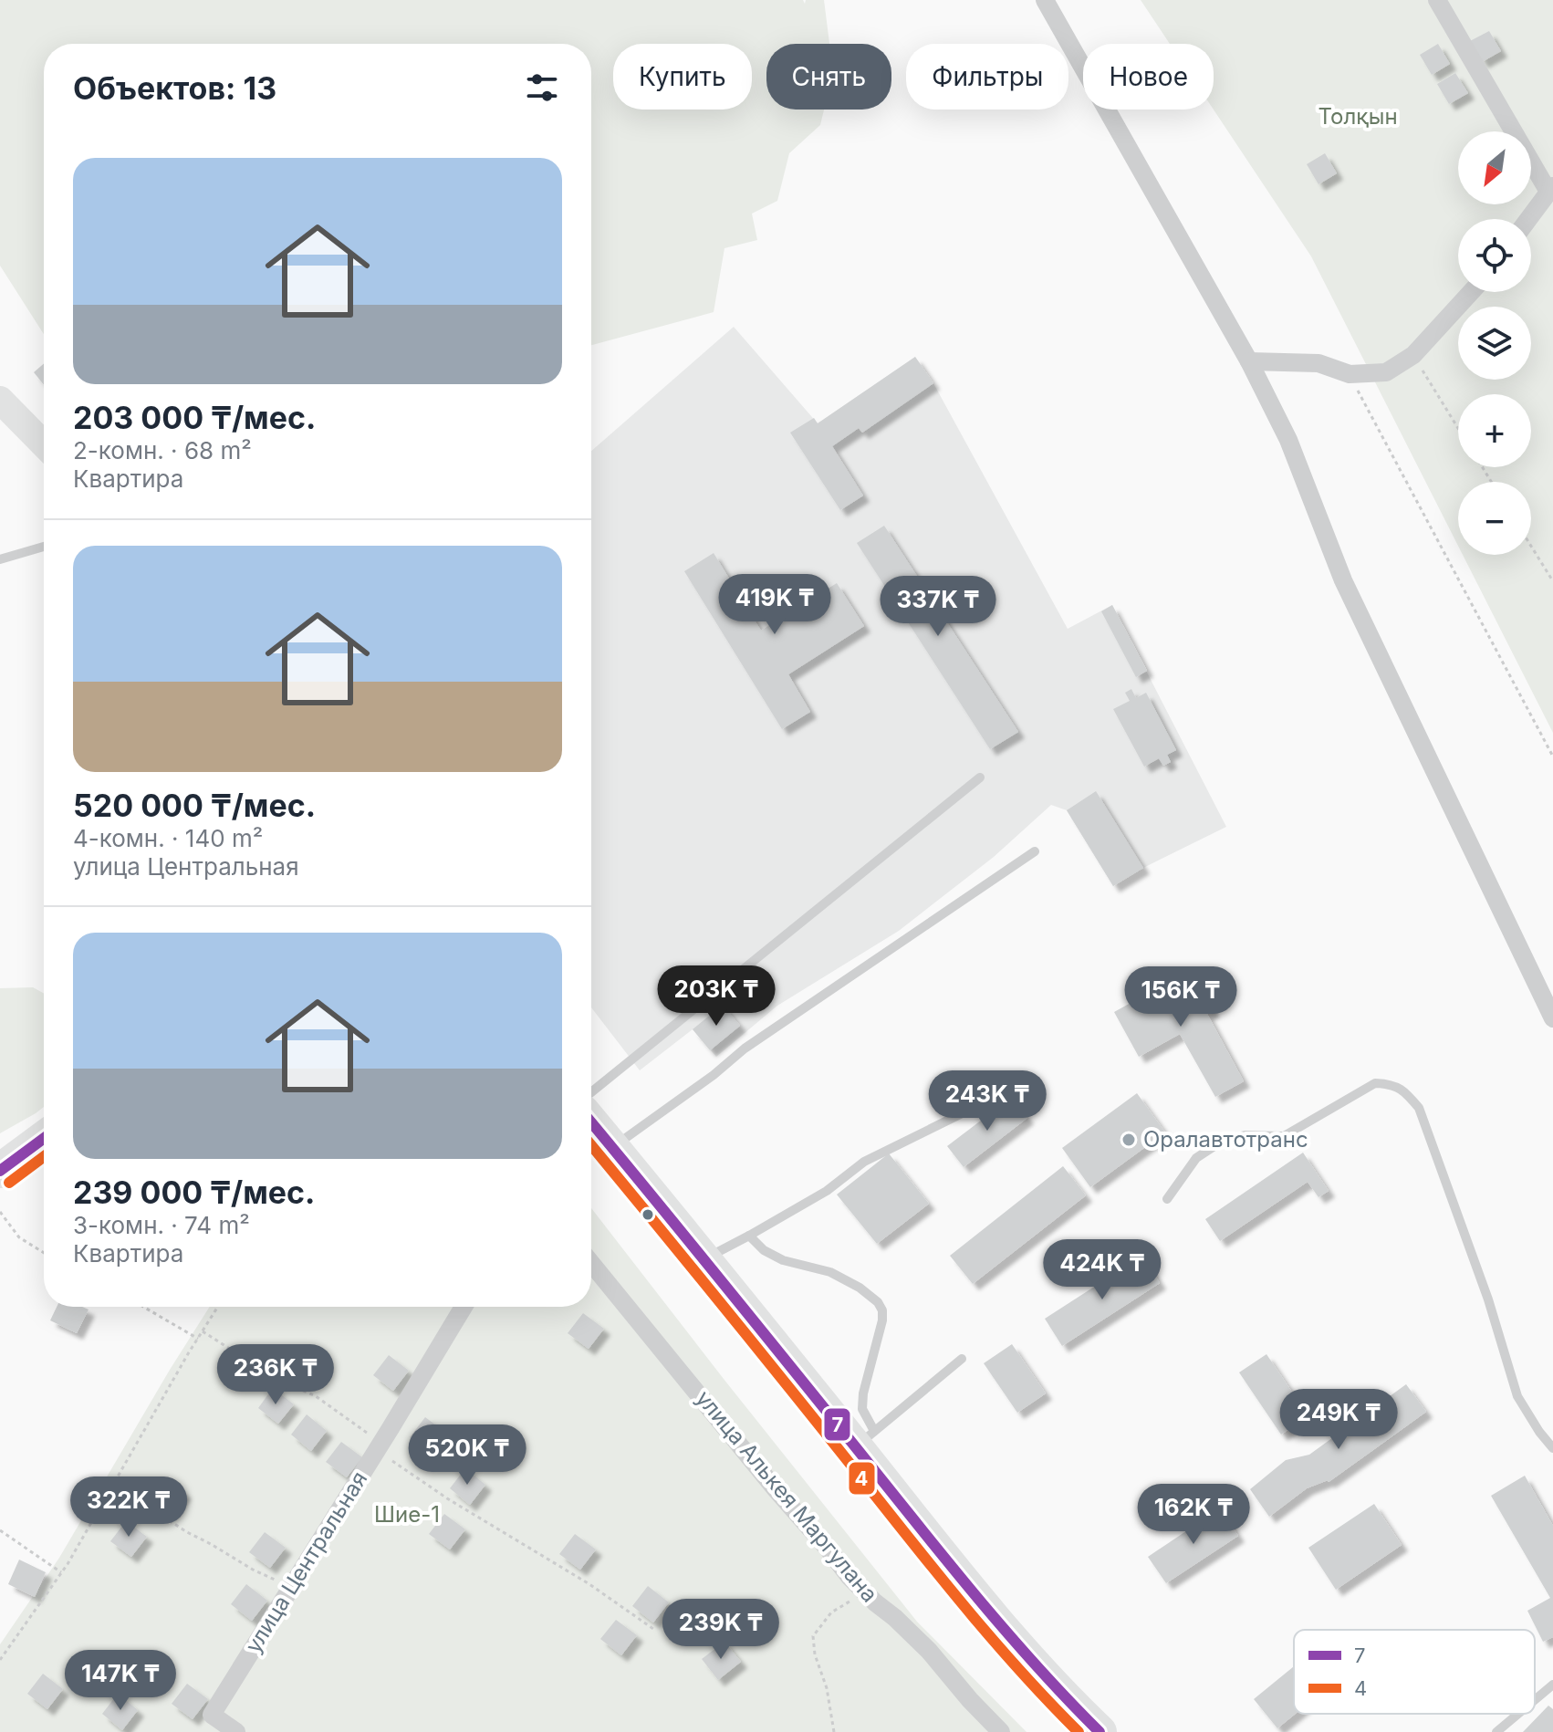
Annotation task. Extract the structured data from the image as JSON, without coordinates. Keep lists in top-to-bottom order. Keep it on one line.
{"streets":{"street":["улица Алькея Маргулана","улица Центральная"]},"parks":["Толқын","Шие-1"],"places":["Оралавтотранс"],"lines":["transit line 7","transit line 4"],"legend":["7","4"],"north":"bottom left","page":{"chip":["Купить","Снять","Фильтры","Новое"],"heading":"Объектов: 13","map_buttons":["+","−"],"list":[{"name":"203 000 ₸/мес.","note":"2-комн. · 68 m² · Квартира"},{"name":"520 000 ₸/мес.","note":"4-комн. · 140 m² · улица Центральная"},{"name":"239 000 ₸/мес.","note":"3-комн. · 74 m² · Квартира"}],"price":["419K ₸","337K ₸","203K ₸","156K ₸","243K ₸","424K ₸","236K ₸","249K ₸","520K ₸","322K ₸","162K ₸","239K ₸","147K ₸"]}}
